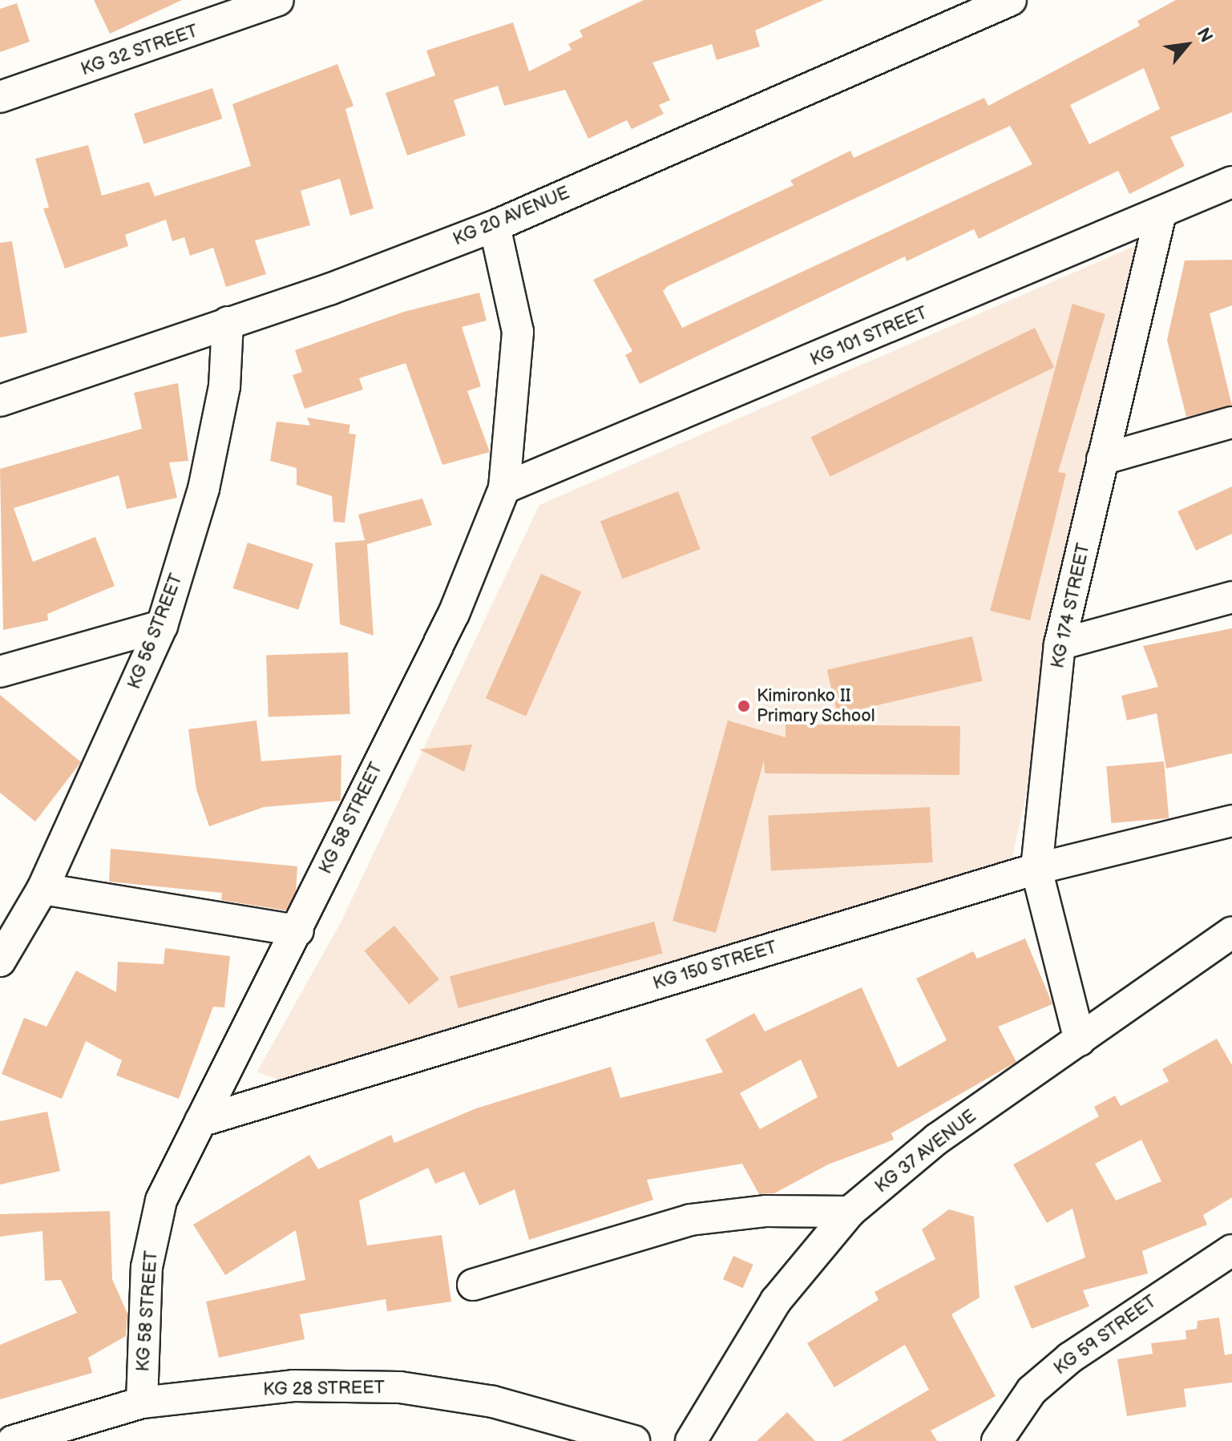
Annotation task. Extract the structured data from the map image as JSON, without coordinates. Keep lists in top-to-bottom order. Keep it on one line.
{"streets":{"street":["KG 32 STREET","KG 20 AVENUE","KG 101 STREET","KG 174 STREET","KG 56 STREET","KG 58 STREET","KG 150 STREET","KG 37 AVENUE","KG 59 STREET","KG 28 STREET"]},"crossings":[["KG 20 AVENUE","KG 56 STREET"],["KG 20 AVENUE","KG 58 STREET"],["KG 101 STREET","KG 174 STREET"],["KG 101 STREET","KG 58 STREET"],["KG 174 STREET","KG 150 STREET"],["KG 174 STREET","KG 37 AVENUE"],["KG 58 STREET","KG 150 STREET"],["KG 58 STREET","KG 28 STREET"]],"places":["Kimironko II Primary School"],"north":"top right"}
